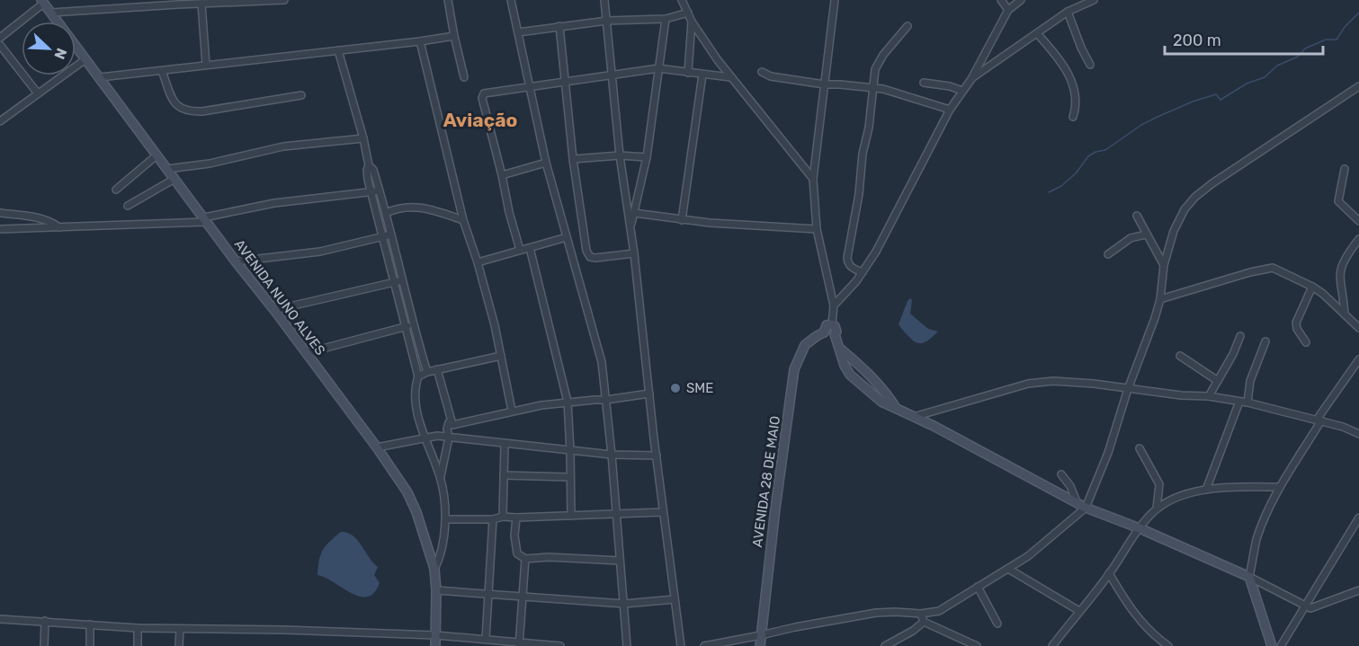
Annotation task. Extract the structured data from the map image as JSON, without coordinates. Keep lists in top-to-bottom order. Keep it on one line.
{"streets":{"street":["AVENIDA NUNO ALVES","AVENIDA 28 DE MAIO"]},"districts":["Aviação"],"places":["SME"],"scale_bar":"200 m","north":"bottom right"}
